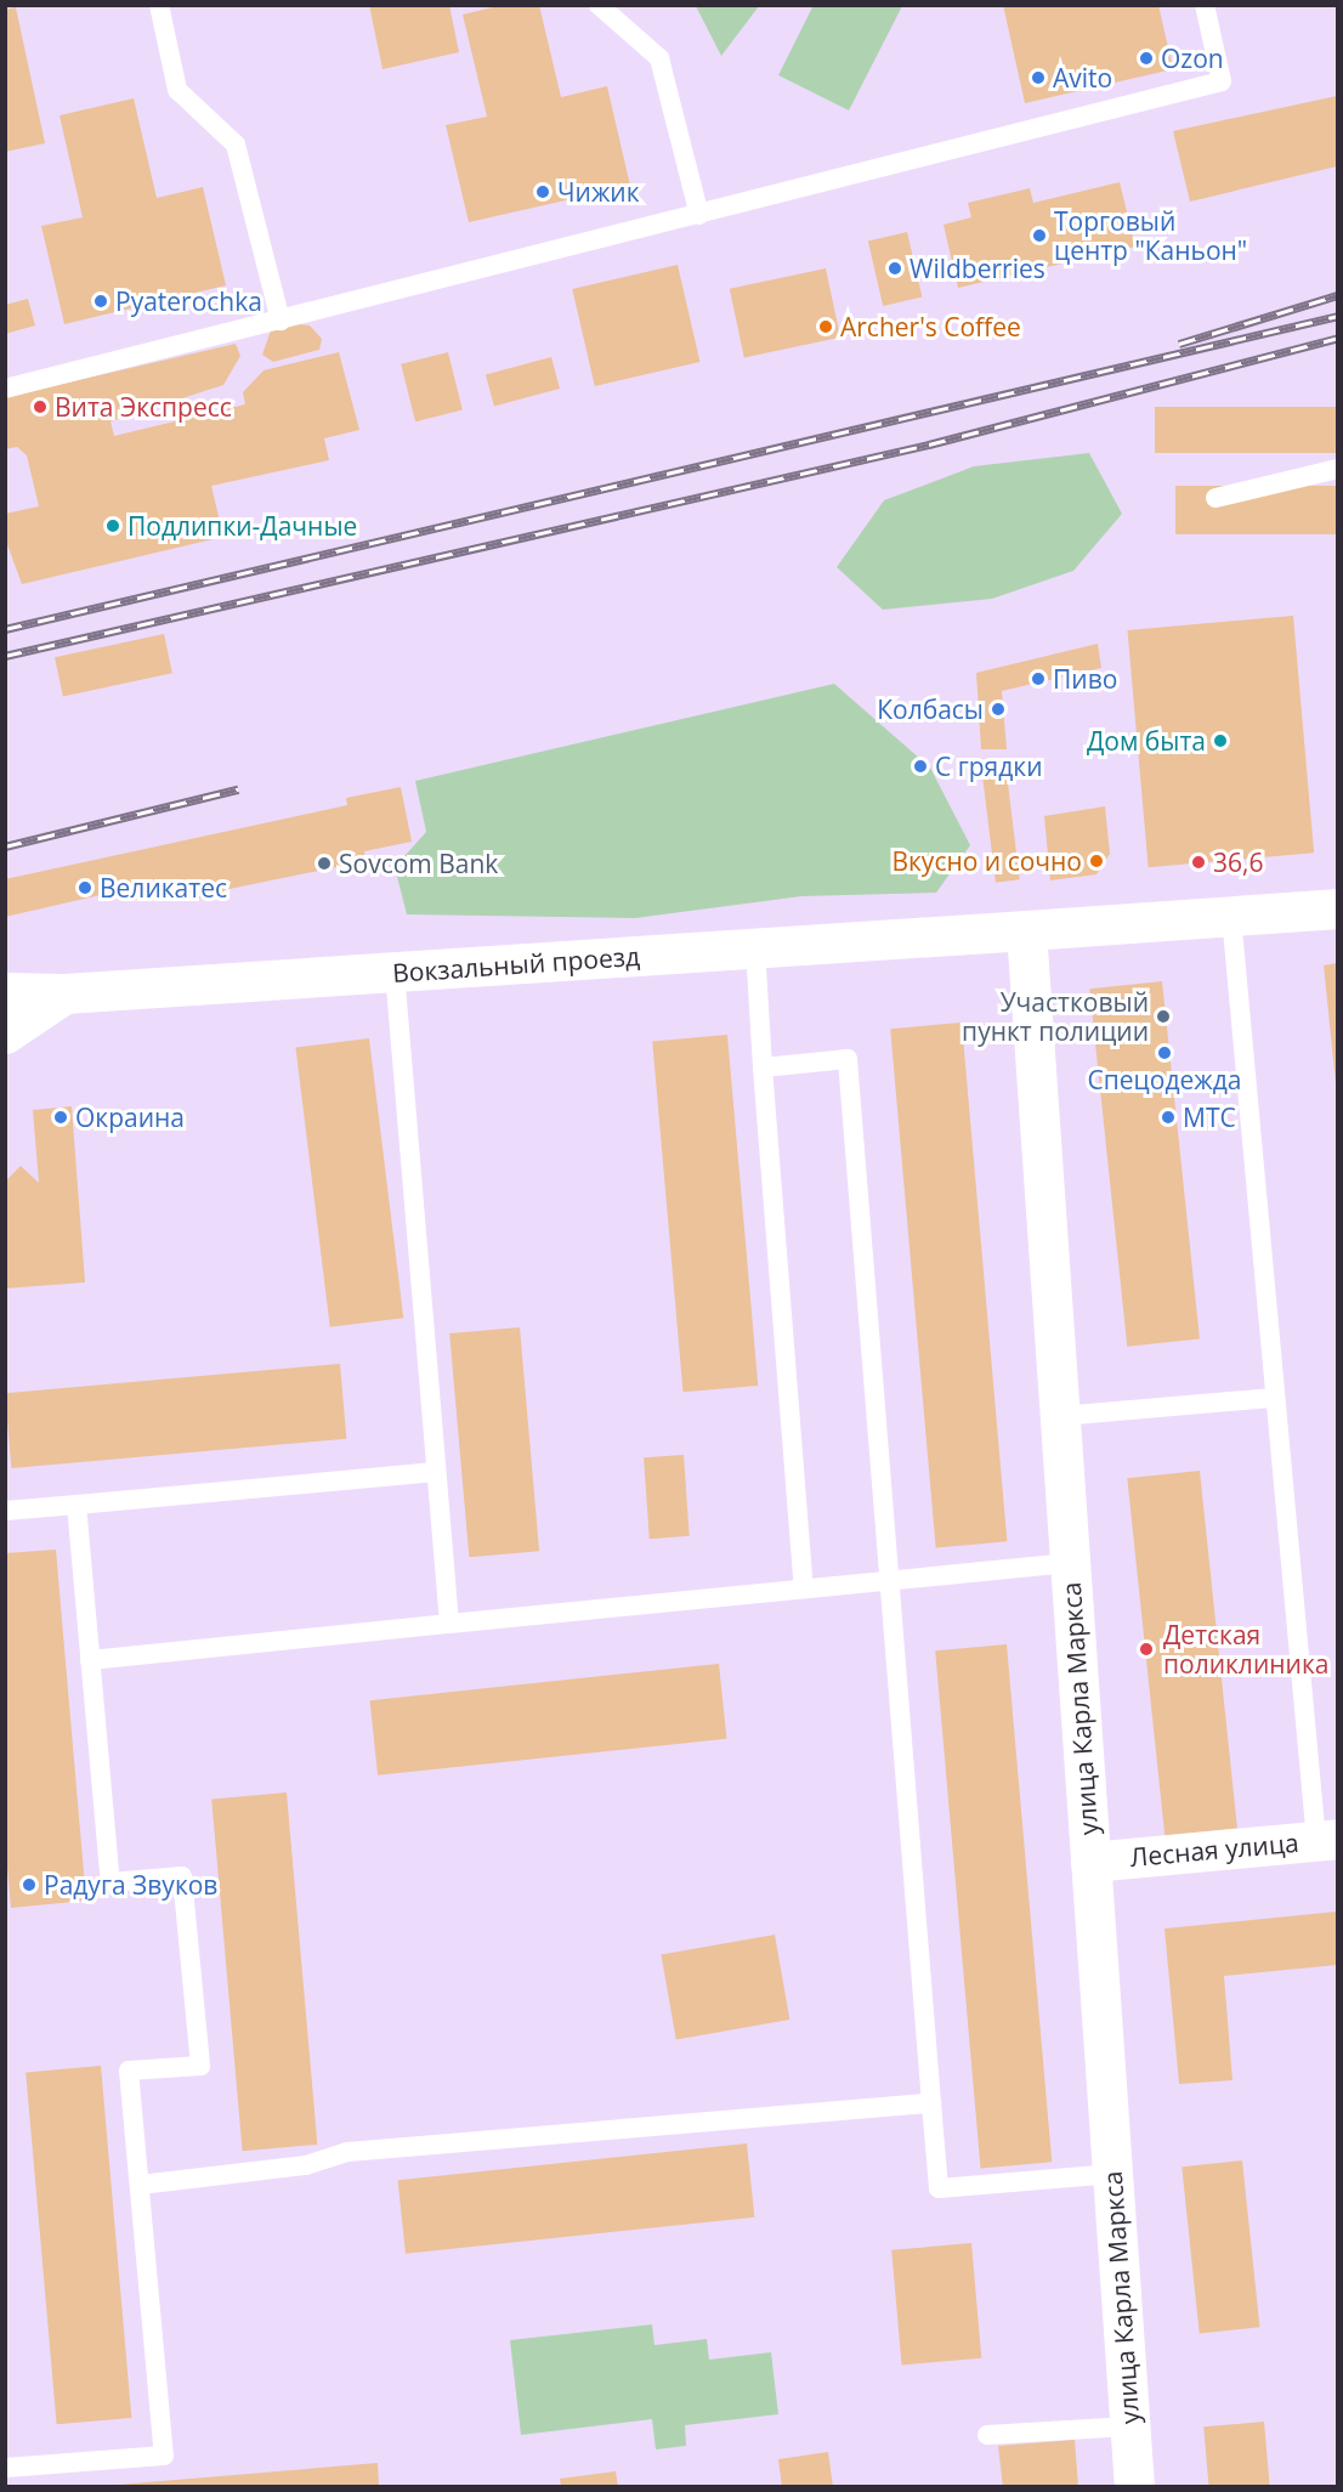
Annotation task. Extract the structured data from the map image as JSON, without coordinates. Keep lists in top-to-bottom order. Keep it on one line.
{"streets":{"street":["Вокзальный проезд","улица Карла Маркса","Лесная улица"]},"crossings":[["Вокзальный проезд","улица Карла Маркса"],["улица Карла Маркса","Лесная улица"]],"places":["Ozon","Avito","Чижик","Торговый центр \"Каньон\"","Wildberries","Pyaterochka","Archer's Coffee","Вита Экспресс","Подлипки-Дачные","Пиво","Колбасы","Дом быта","С грядки","Вкусно и сочно","36,6","Sovcom Bank","Великатес","Участковый пункт полиции","Спецодежда","Окраина","МТС","Детская поликлиника","Радуга Звуков"]}
